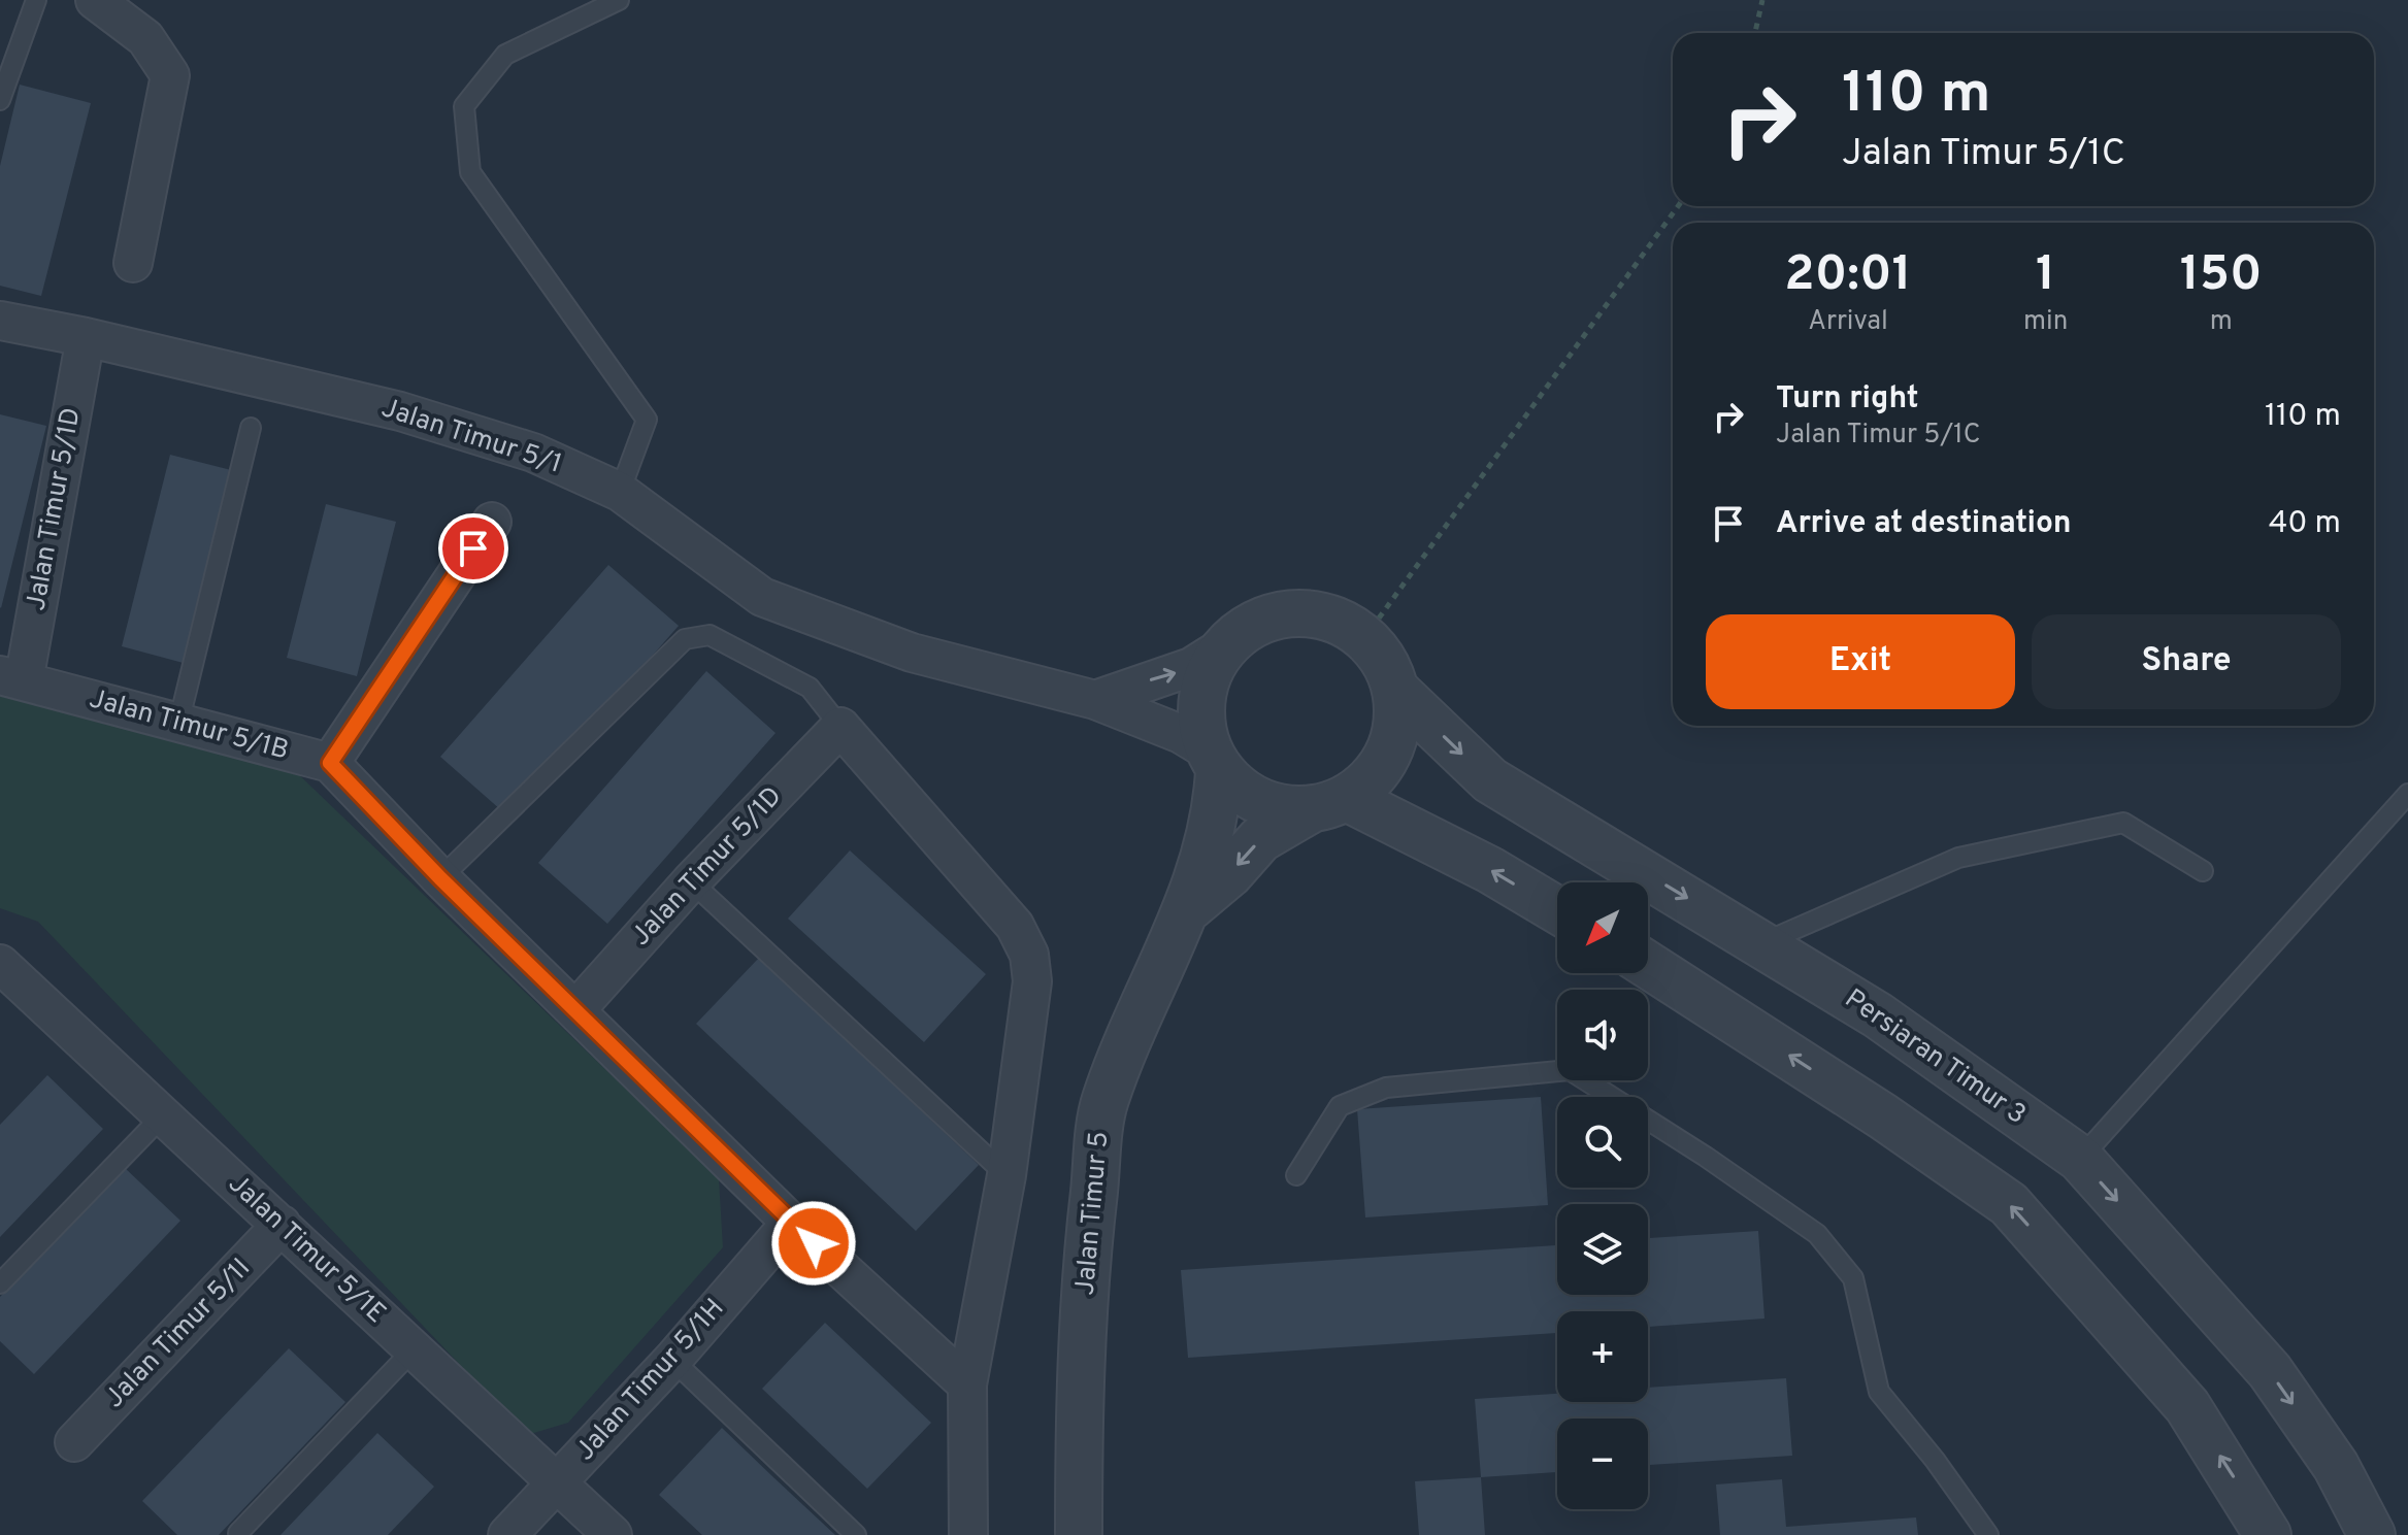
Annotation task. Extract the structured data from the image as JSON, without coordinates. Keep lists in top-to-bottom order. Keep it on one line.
{"streets":{"street":["Jalan Timur 5/1","Jalan Timur 5/1D","Jalan Timur 5/1B","Persiaran Timur 3","Jalan Timur 5","Jalan Timur 5/1E","Jalan Timur 5/1I","Jalan Timur 5/1H"]},"crossings":[["Jalan Timur 5/1","Jalan Timur 5/1D"],["Jalan Timur 5/1","Persiaran Timur 3"],["Jalan Timur 5/1","Jalan Timur 5"],["Jalan Timur 5/1D","Jalan Timur 5/1B"],["Persiaran Timur 3","Jalan Timur 5"],["Jalan Timur 5/1E","Jalan Timur 5/1I"],["Jalan Timur 5/1E","Jalan Timur 5/1H"]],"north":"bottom left","page":{"turn":["110 m","Jalan Timur 5/1C"],"eta":["20:01","Arrival","1","min","150","m"],"list":[{"name":"Turn right","note":"Jalan Timur 5/1C","value":"110 m"},{"name":"Arrive at destination","value":"40 m"}],"buttons":["Exit","Share"],"map_buttons":["+","−"]}}
